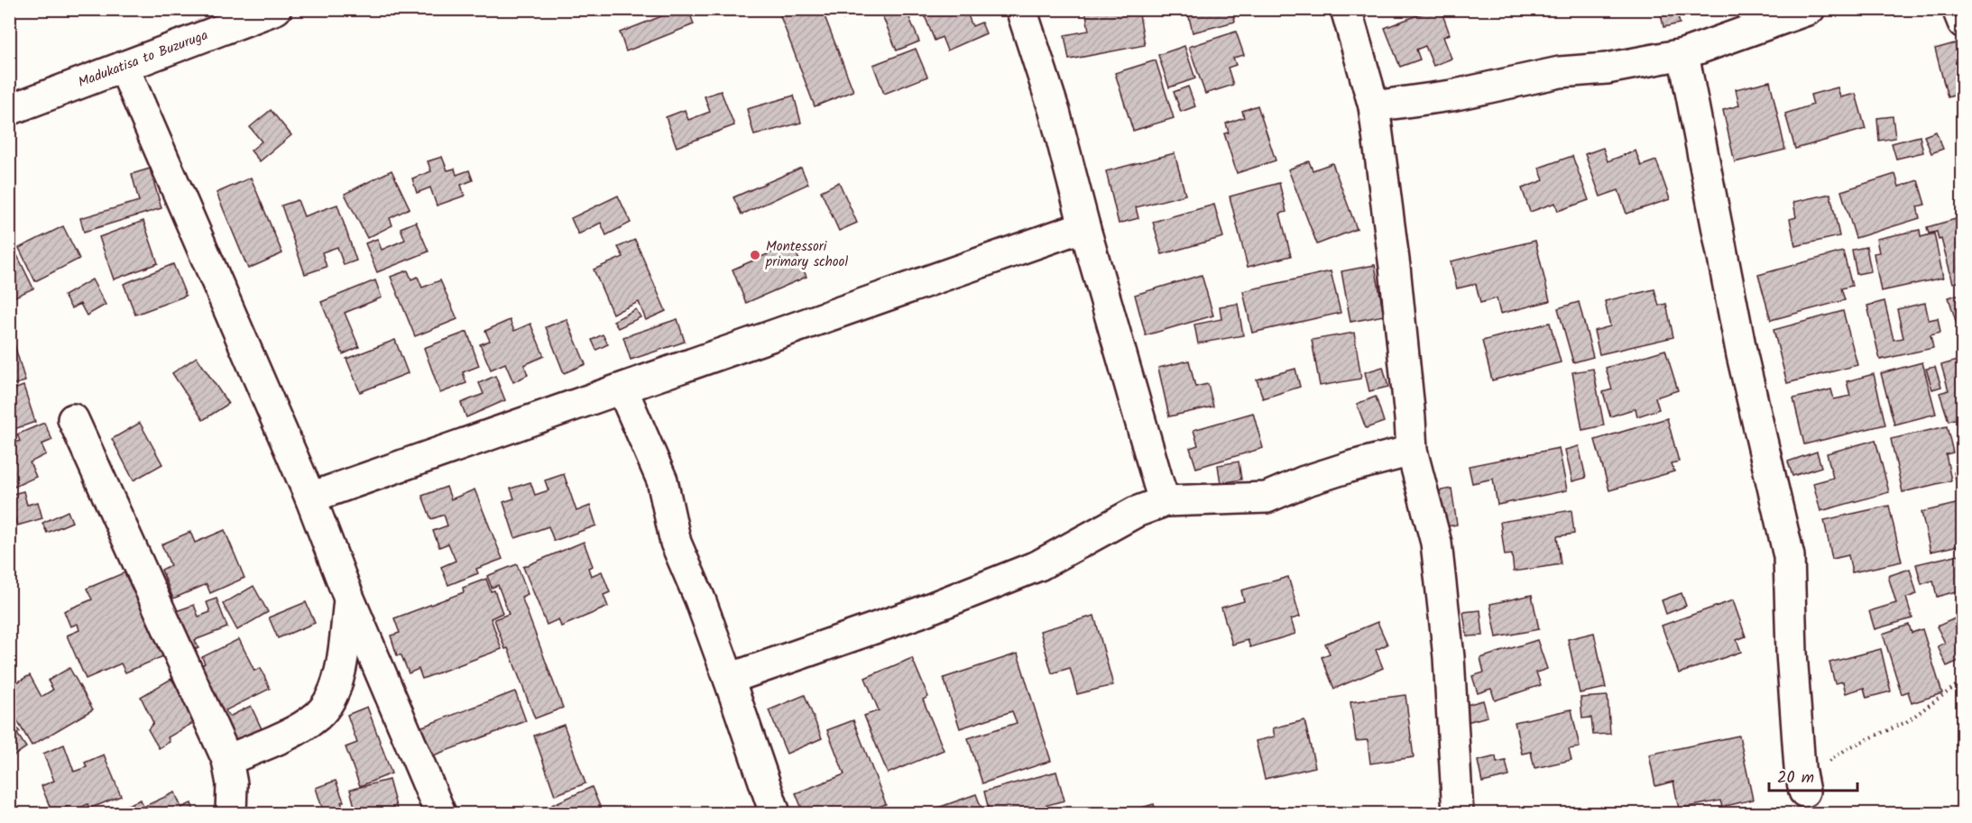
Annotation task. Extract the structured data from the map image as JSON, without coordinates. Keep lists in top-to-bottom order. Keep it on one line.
{"streets":{"street":["Madukatisa to Buzuruga"]},"places":["Montessori primary school"],"scale_bar":"20 m"}
